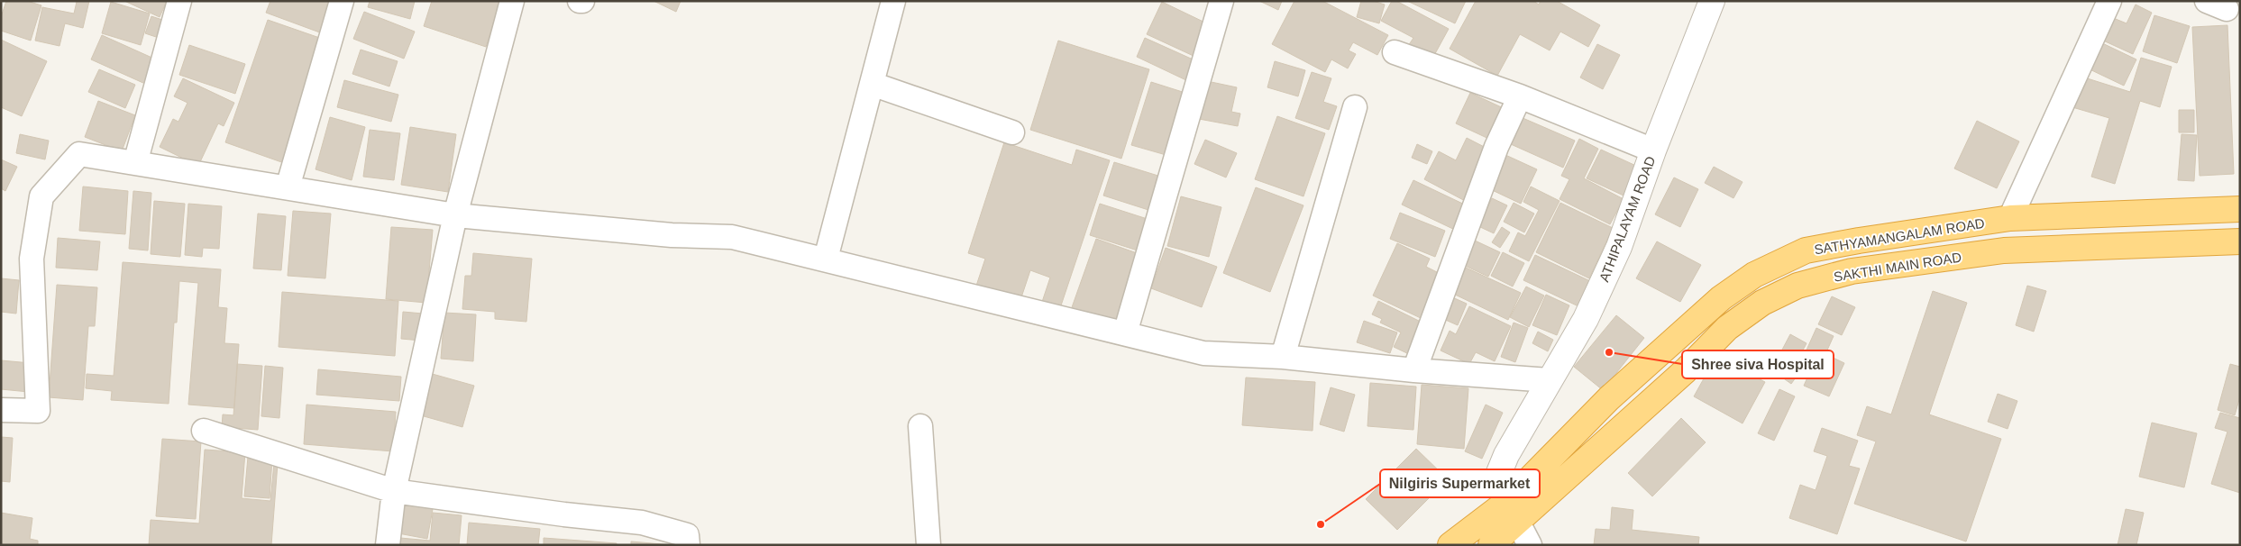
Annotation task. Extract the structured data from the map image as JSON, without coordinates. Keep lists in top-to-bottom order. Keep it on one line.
{"streets":{"highway":["SATHYAMANGALAM ROAD","SAKTHI MAIN ROAD"],"street":["ATHIPALAYAM ROAD"]},"crossings":[["ATHIPALAYAM ROAD","SATHYAMANGALAM ROAD"],["ATHIPALAYAM ROAD","SAKTHI MAIN ROAD"],["SATHYAMANGALAM ROAD","SAKTHI MAIN ROAD"]],"places":["Shree siva Hospital","Nilgiris Supermarket"]}
